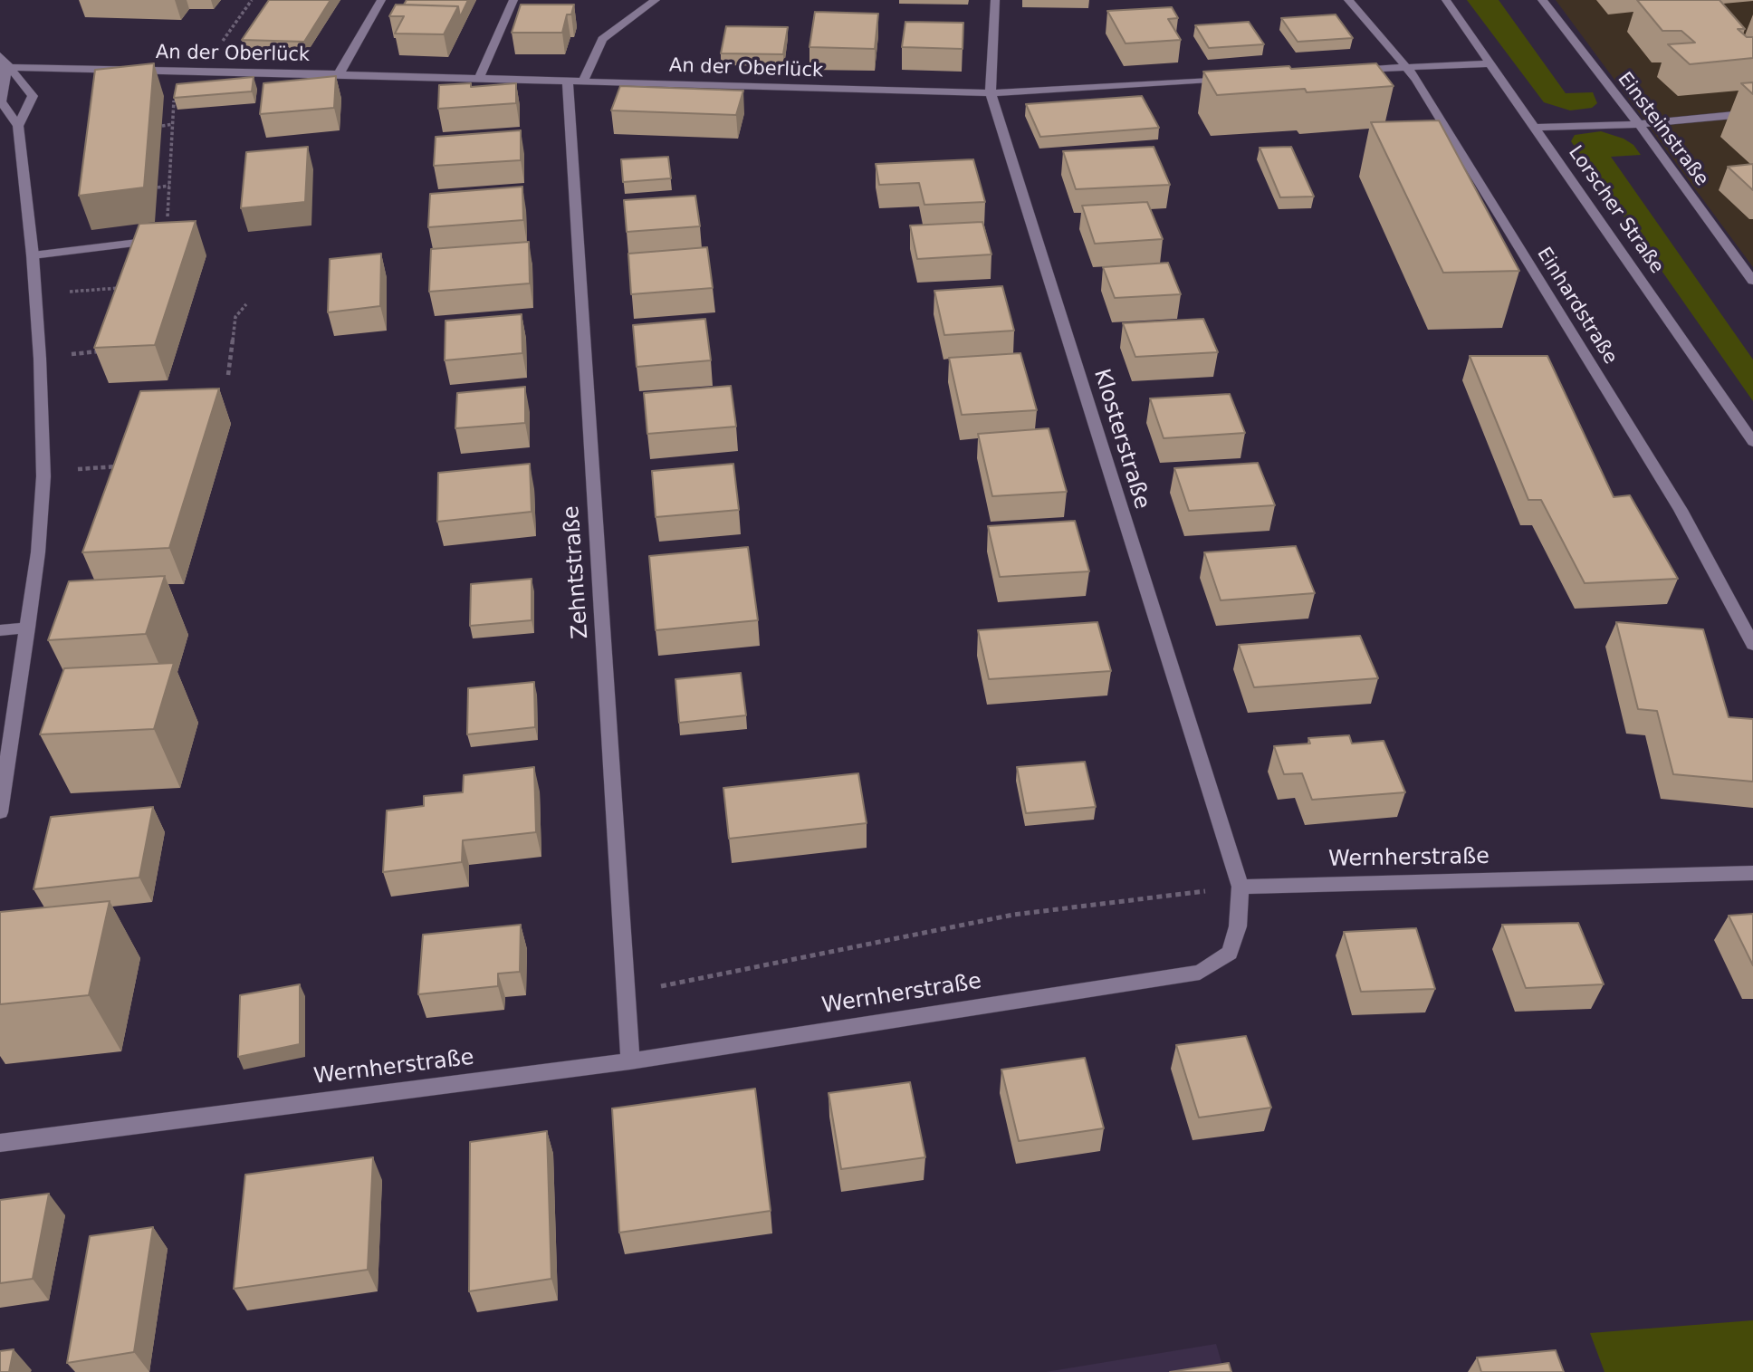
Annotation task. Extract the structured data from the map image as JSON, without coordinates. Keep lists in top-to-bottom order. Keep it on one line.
{"streets":{"street":["An der Oberlück","Einsteinstraße","Lorscher Straße","Einhardstraße","Klosterstraße","Zehntstraße","Wernherstraße"]},"crossings":[["An der Oberlück","Klosterstraße"],["An der Oberlück","Zehntstraße"],["Klosterstraße","Wernherstraße"],["Zehntstraße","Wernherstraße"]]}
